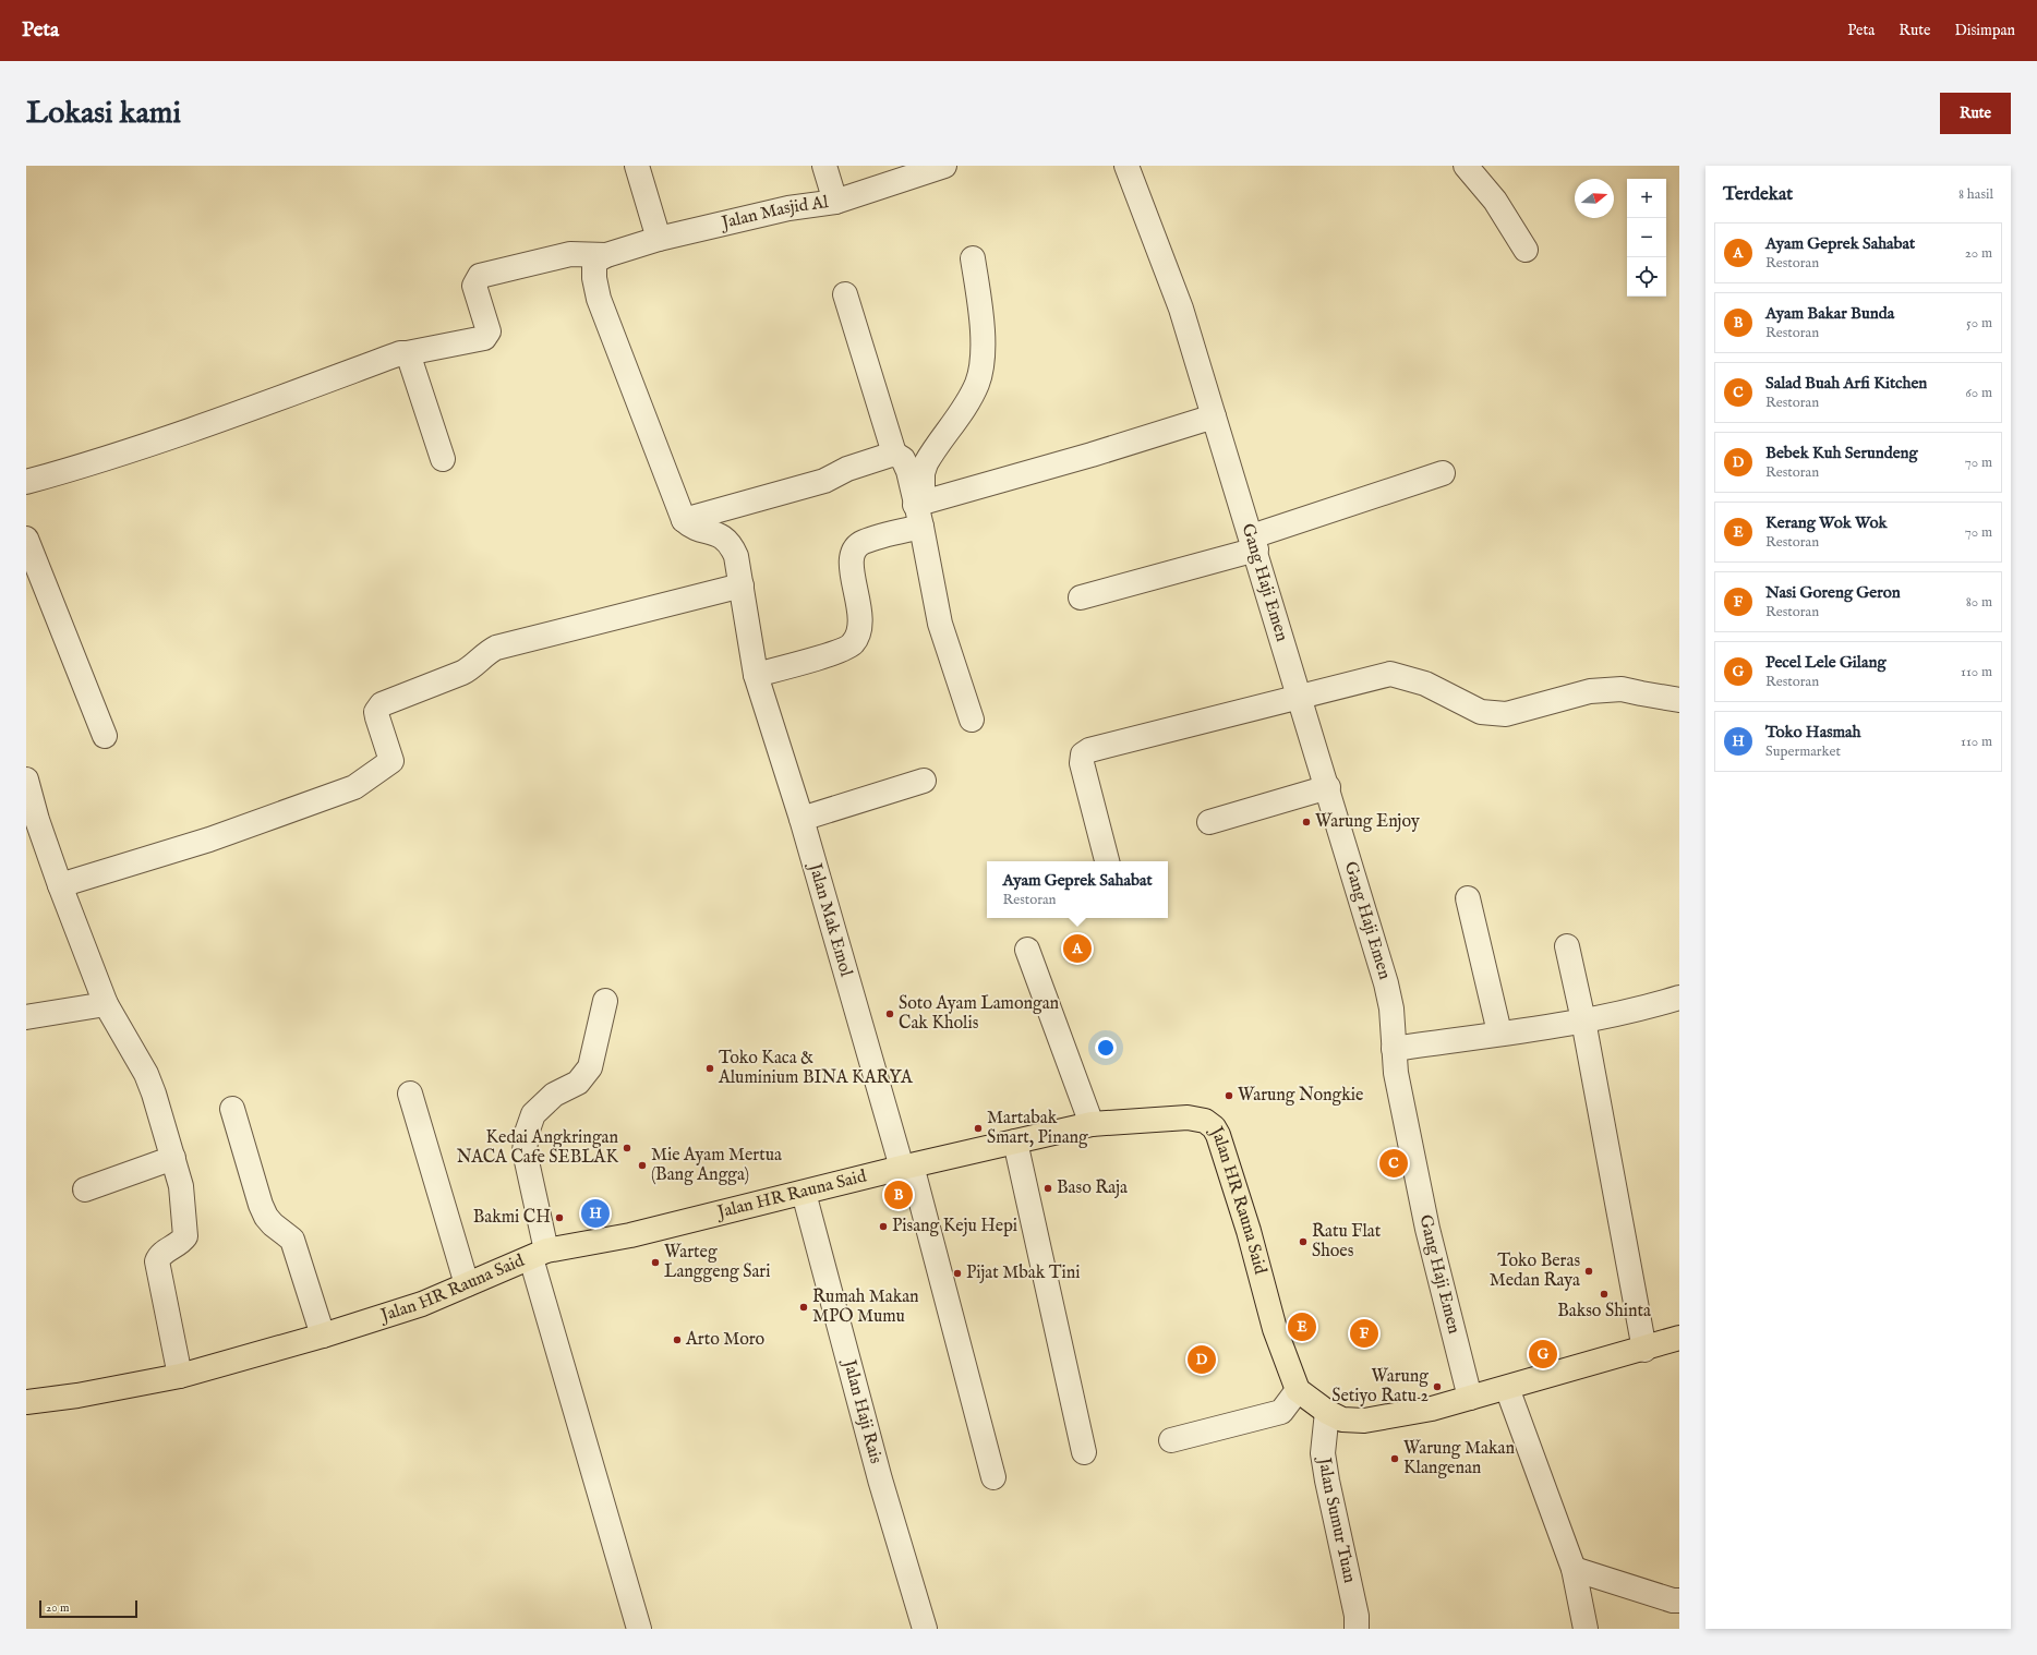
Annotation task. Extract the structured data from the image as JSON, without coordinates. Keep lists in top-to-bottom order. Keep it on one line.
{"streets":{"main road":["Jalan HR Rauna Said"],"street":["Jalan Masjid Al","Gang Haji Emen","Jalan Mak Emol","Jalan Haji Rais","Jalan Sumur Tuan"]},"crossings":[["Jalan Mak Emol","Jalan HR Rauna Said"],["Jalan HR Rauna Said","Jalan Haji Rais"]],"places":["Warung Enjoy","Soto Ayam Lamongan Cak Kholis","Toko Kaca & Aluminium BINA KARYA","Warung Nongkie","Martabak Smart, Pinang","Kedai Angkringan NACA Cafe SEBLAK","Mie Ayam Mertua (Bang Angga)","Baso Raja","Bakmi CH","Pisang Keju Hepi","Ratu Flat Shoes","Warteg Langgeng Sari","Toko Beras Medan Raya","Pijat Mbak Tini","Bakso Shinta","Rumah Makan MPO Mumu","Arto Moro","Warung Setiyo Ratu 2","Warung Makan Klangenan"],"scale_bar":"20 m","north":"right","page":{"header":"Peta","nav":["Peta","Rute","Disimpan"],"buttons":"Rute","title":"Lokasi kami","heading":["Terdekat","8 hasil"],"map_buttons":["+","−"],"list":[{"mark":"A","name":"Ayam Geprek Sahabat","note":"Restoran","value":"20 m"},{"mark":"B","name":"Ayam Bakar Bunda","note":"Restoran","value":"50 m"},{"mark":"C","name":"Salad Buah Arfi Kitchen","note":"Restoran","value":"60 m"},{"mark":"D","name":"Bebek Kuh Serundeng","note":"Restoran","value":"70 m"},{"mark":"E","name":"Kerang Wok Wok","note":"Restoran","value":"70 m"},{"mark":"F","name":"Nasi Goreng Geron","note":"Restoran","value":"80 m"},{"mark":"G","name":"Pecel Lele Gilang","note":"Restoran","value":"110 m"},{"mark":"H","name":"Toko Hasmah","note":"Supermarket","value":"110 m"}],"popup":["Ayam Geprek Sahabat","Restoran"],"pins":["A","C","B","H","E","F","G","D"],"scale":"20 m"}}
